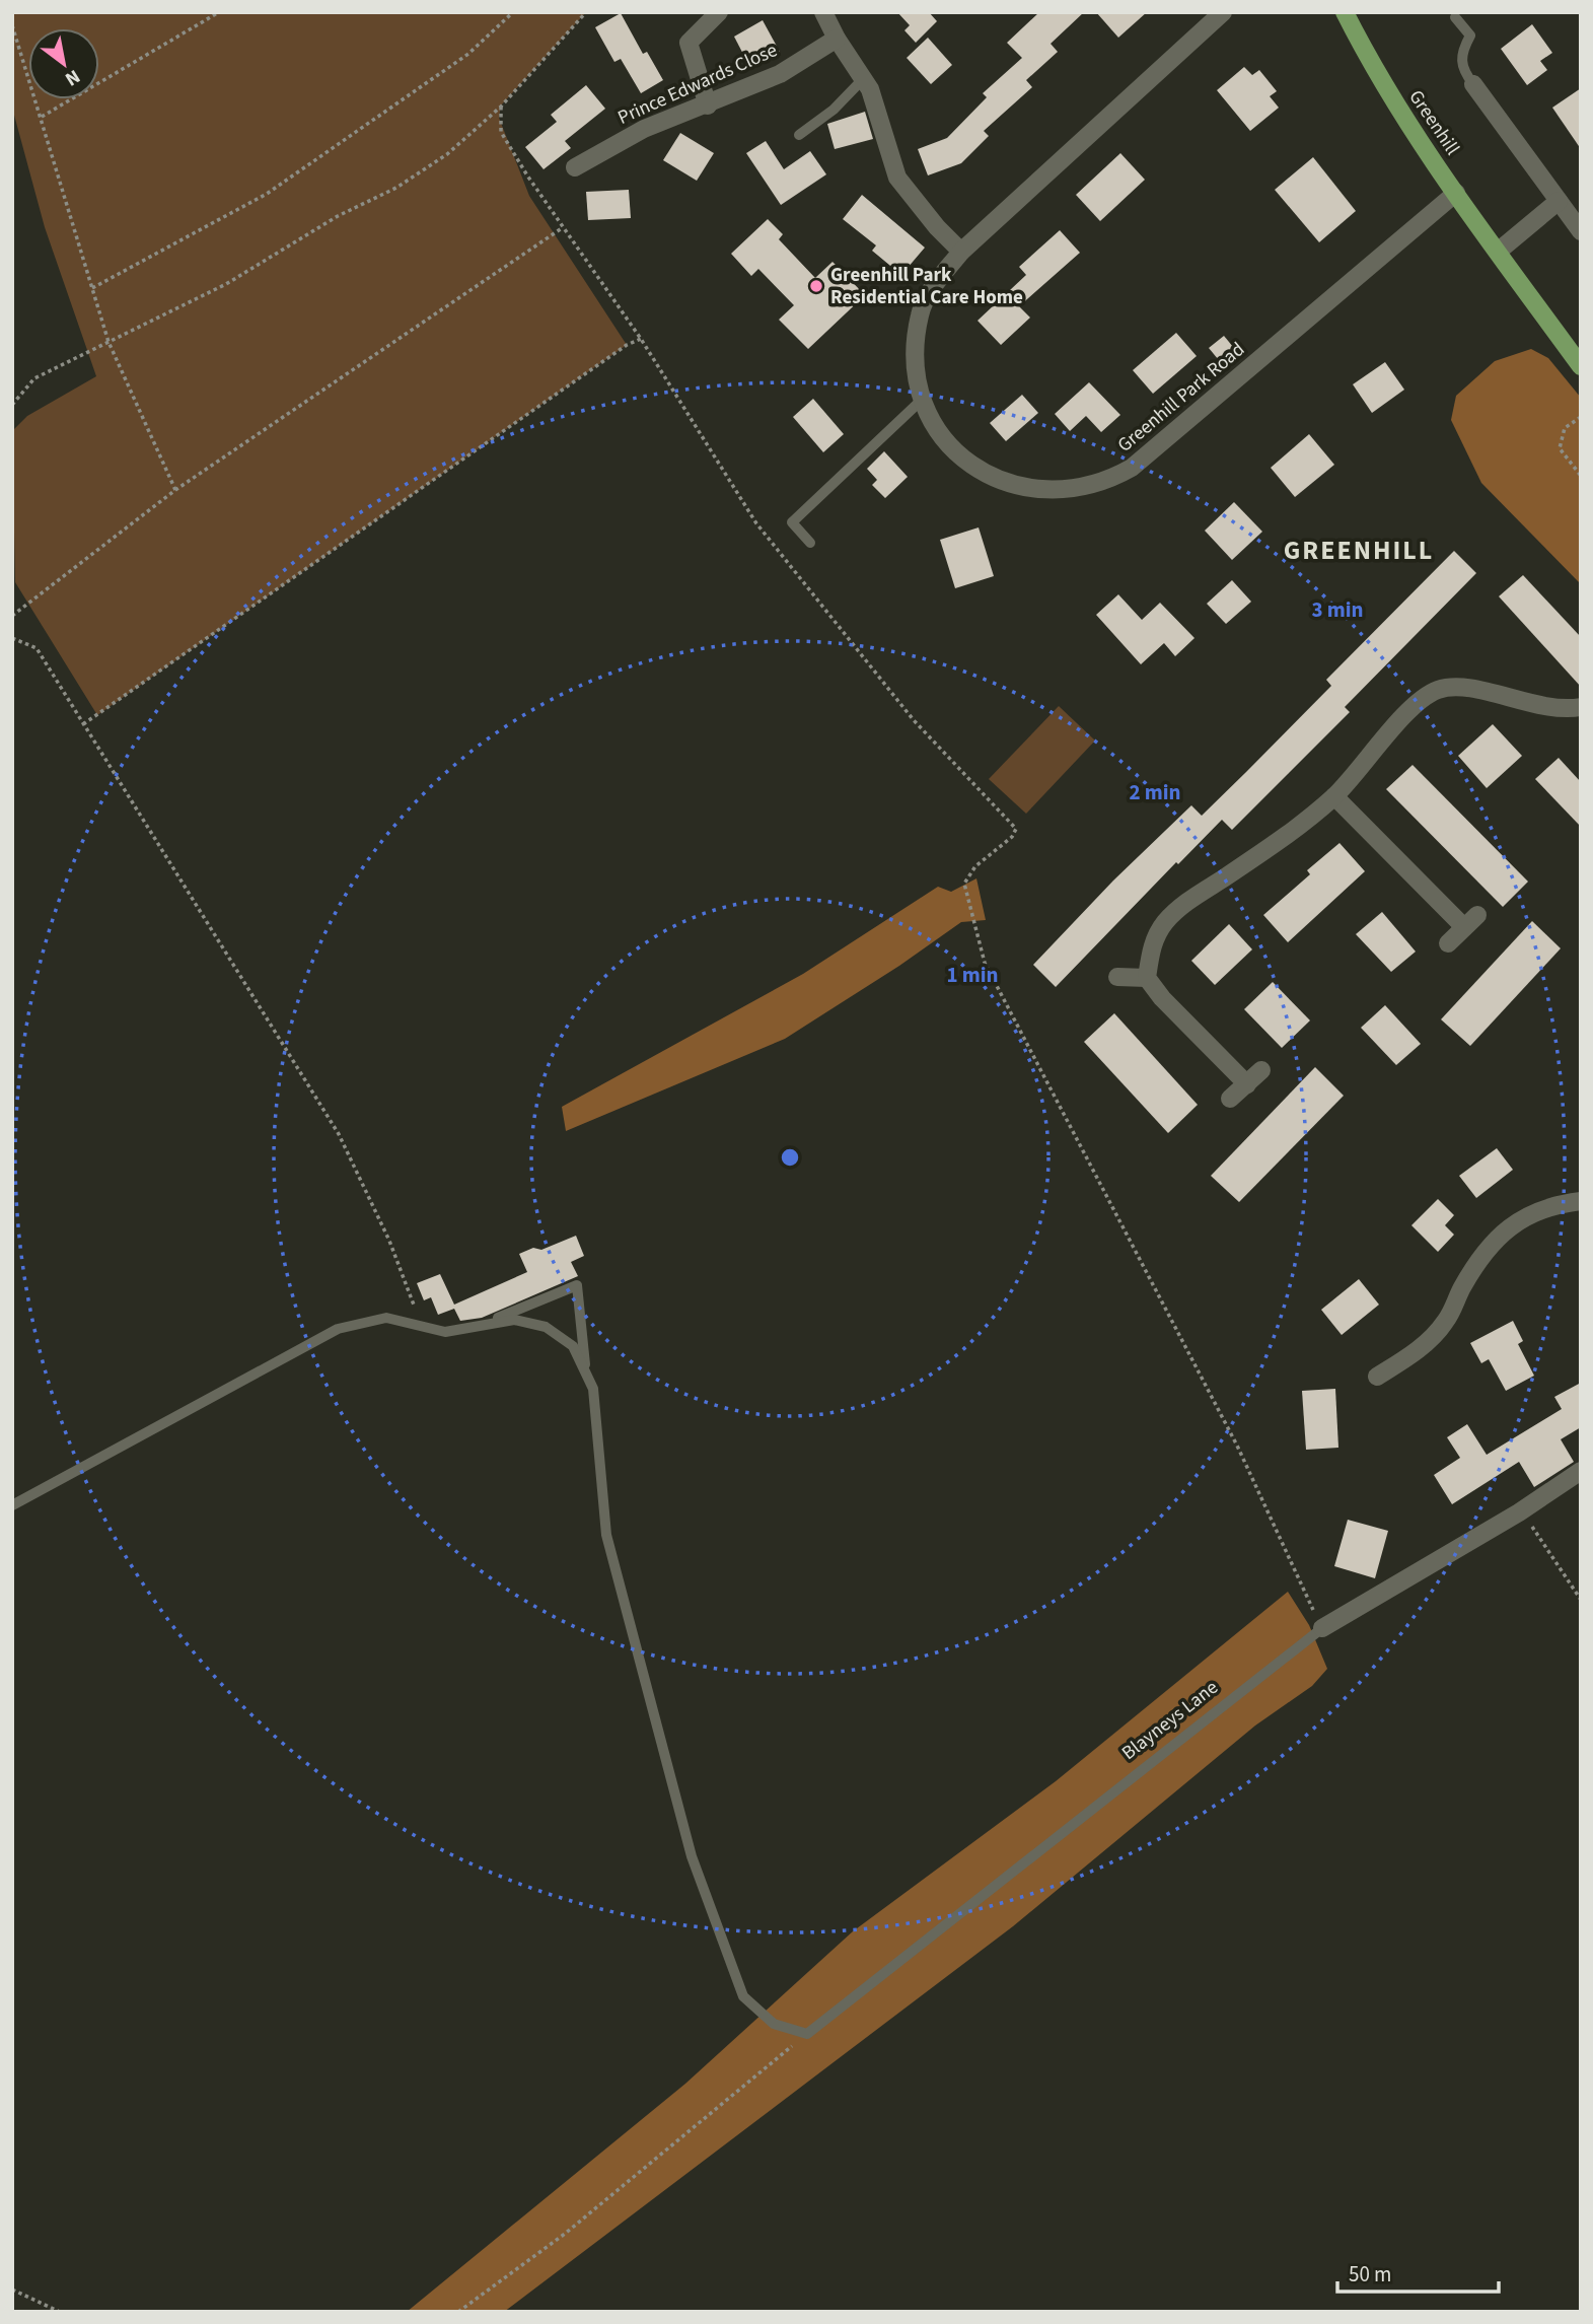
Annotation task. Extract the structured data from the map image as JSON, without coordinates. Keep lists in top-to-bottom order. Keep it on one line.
{"streets":{"main road":["Greenhill"],"street":["Prince Edwards Close","Greenhill Park Road","Blayneys Lane"]},"crossings":[["Greenhill","Greenhill Park Road"]],"districts":["GREENHILL"],"places":["Greenhill Park Residential Care Home"],"scale_bar":"50 m","north":"bottom right","rings":["3 min","2 min","1 min"]}
